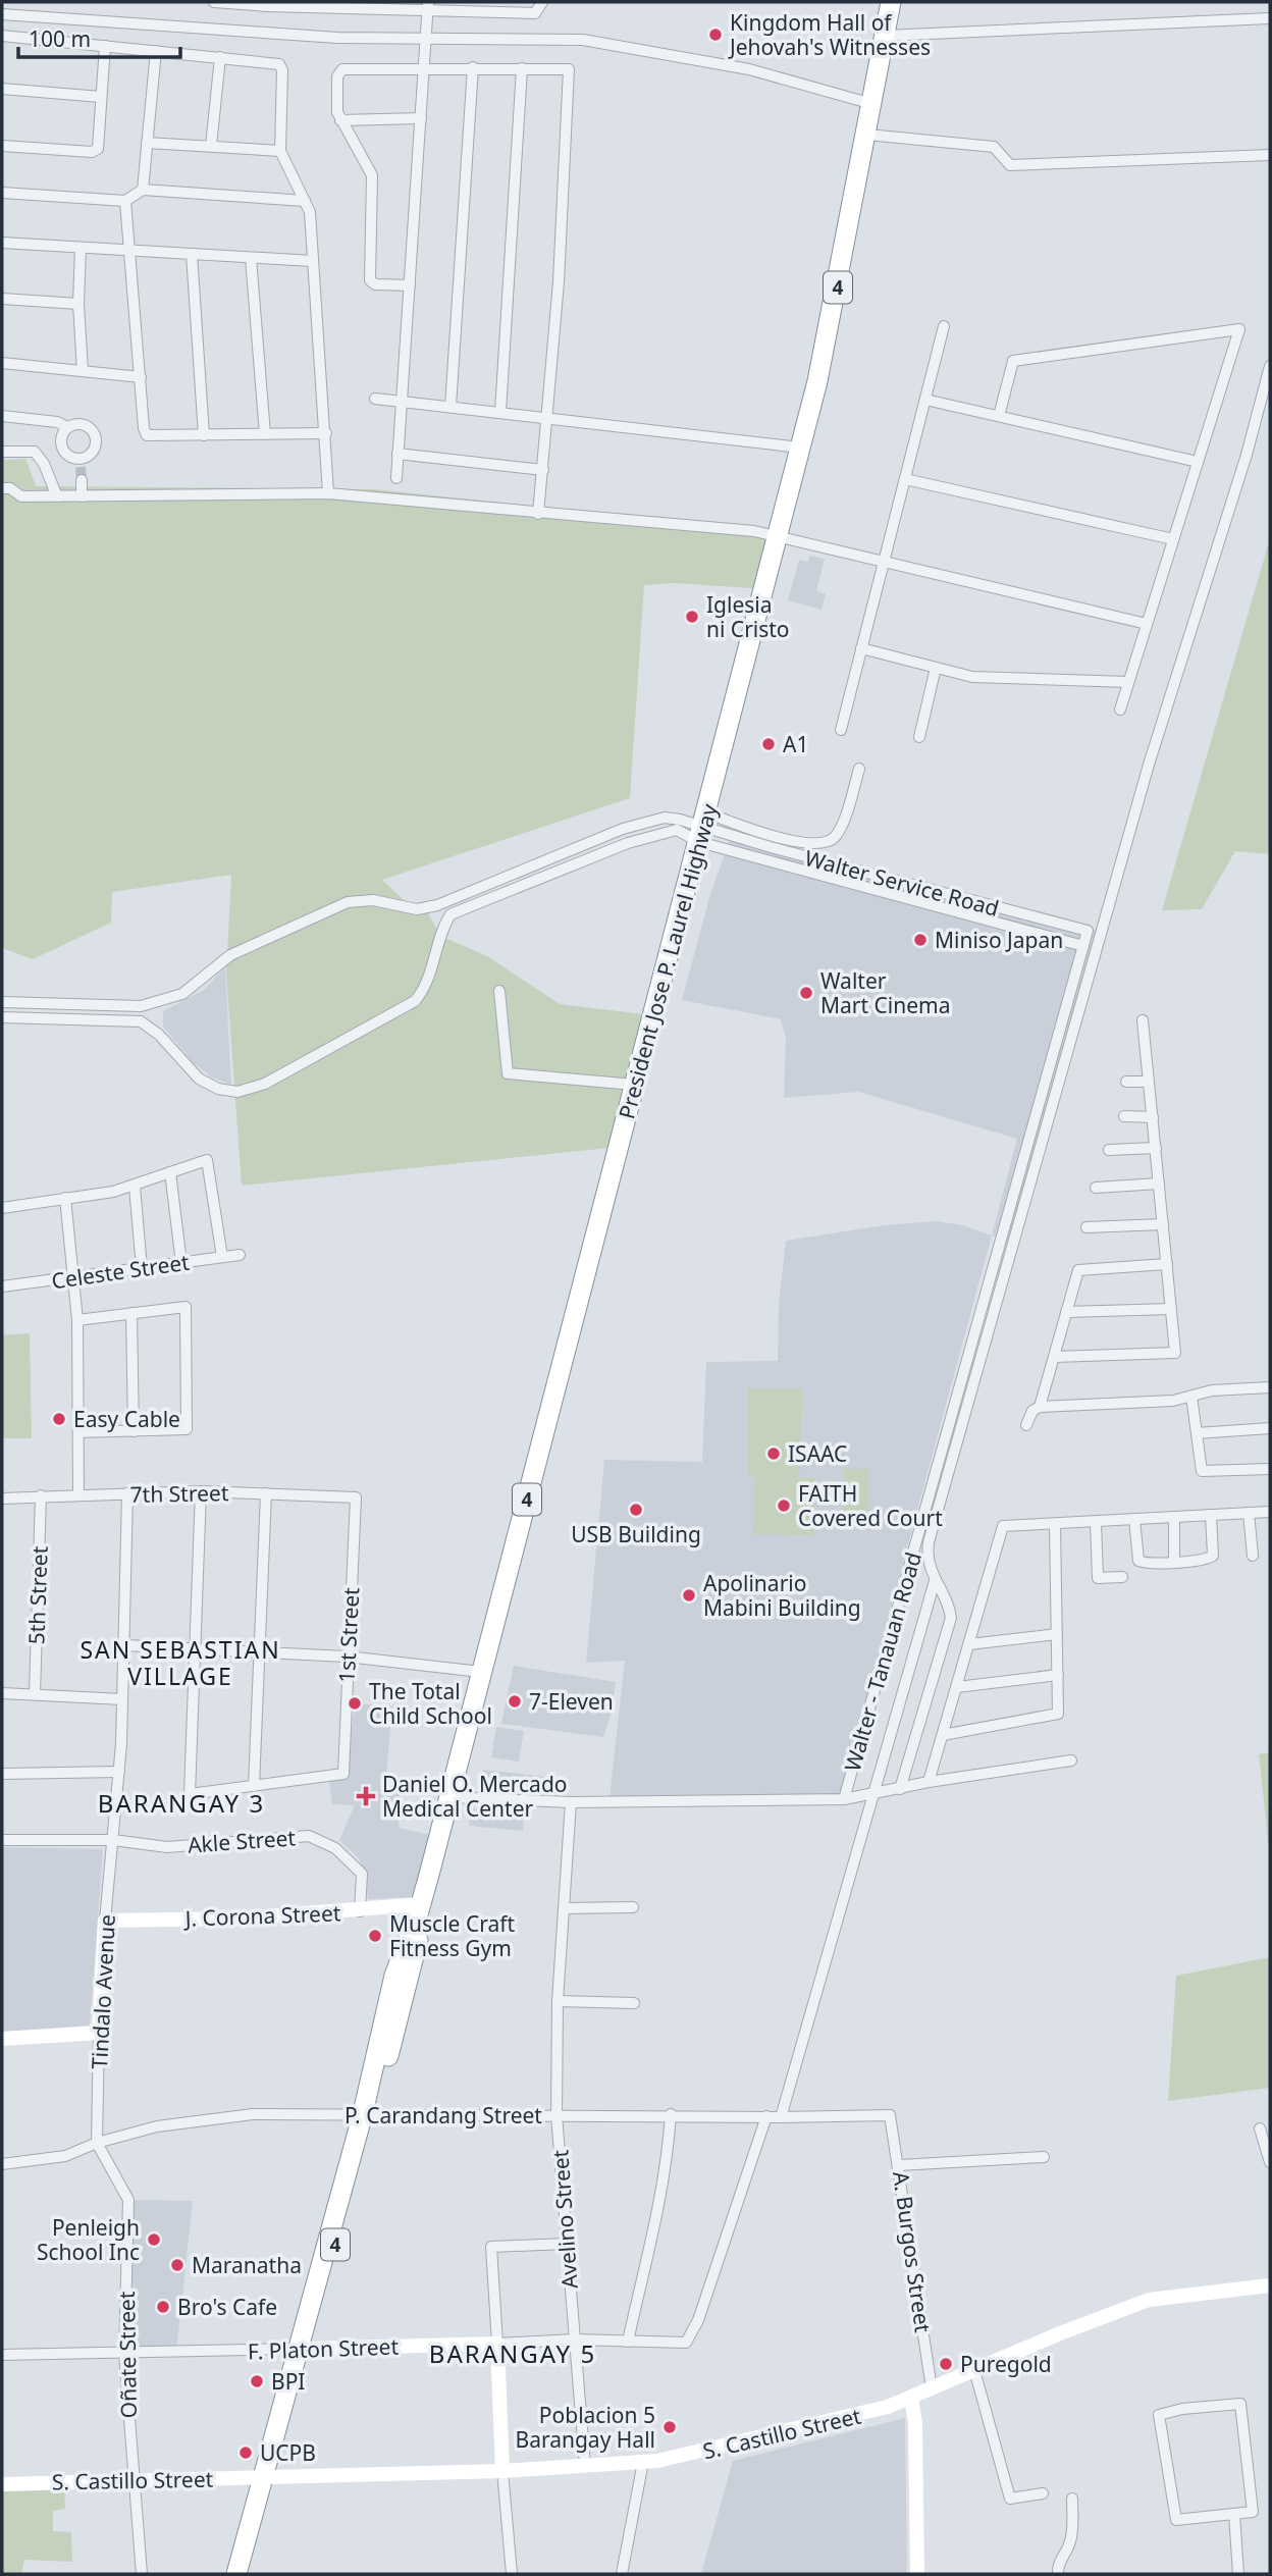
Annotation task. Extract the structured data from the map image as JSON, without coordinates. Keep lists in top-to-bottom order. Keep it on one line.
{"streets":{"highway":["4","President Jose P. Laurel Highway"],"street":["Walter Service Road","Celeste Street","7th Street","5th Street","1st Street","Walter - Tanauan Road","Akle Street","J. Corona Street","Tindalo Avenue","P. Carandang Street","Avelino Street","A. Burgos Street","F. Platon Street","Oñate Street","S. Castillo Street"]},"crossings":[["Walter Service Road","President Jose P. Laurel Highway"],["Walter Service Road","Walter - Tanauan Road"],["President Jose P. Laurel Highway","J. Corona Street"],["President Jose P. Laurel Highway","P. Carandang Street"],["President Jose P. Laurel Highway","F. Platon Street"],["President Jose P. Laurel Highway","S. Castillo Street"],["7th Street","5th Street"],["7th Street","1st Street"],["7th Street","Tindalo Avenue"],["Akle Street","J. Corona Street"],["Akle Street","Tindalo Avenue"],["J. Corona Street","Tindalo Avenue"],["Tindalo Avenue","P. Carandang Street"],["Tindalo Avenue","Oñate Street"],["P. Carandang Street","Avelino Street"],["P. Carandang Street","A. Burgos Street"],["P. Carandang Street","F. Platon Street"],["P. Carandang Street","Oñate Street"],["Avelino Street","F. Platon Street"],["Avelino Street","S. Castillo Street"],["A. Burgos Street","S. Castillo Street"],["F. Platon Street","Oñate Street"],["Oñate Street","S. Castillo Street"]],"districts":["SAN SEBASTIAN VILLAGE","BARANGAY 3","BARANGAY 5"],"places":{"other":["Kingdom Hall of Jehovah's Witnesses","Iglesia ni Cristo","A1","Miniso Japan","Walter Mart Cinema","Easy Cable","ISAAC","FAITH Covered Court","USB Building","Apolinario Mabini Building","7-Eleven","The Total Child School","Muscle Craft Fitness Gym","Penleigh School Inc","Maranatha","Bro's Cafe","Puregold","BPI","Poblacion 5 Barangay Hall","UCPB"],"health":["Daniel O. Mercado Medical Center"]},"scale_bar":"100 m"}
